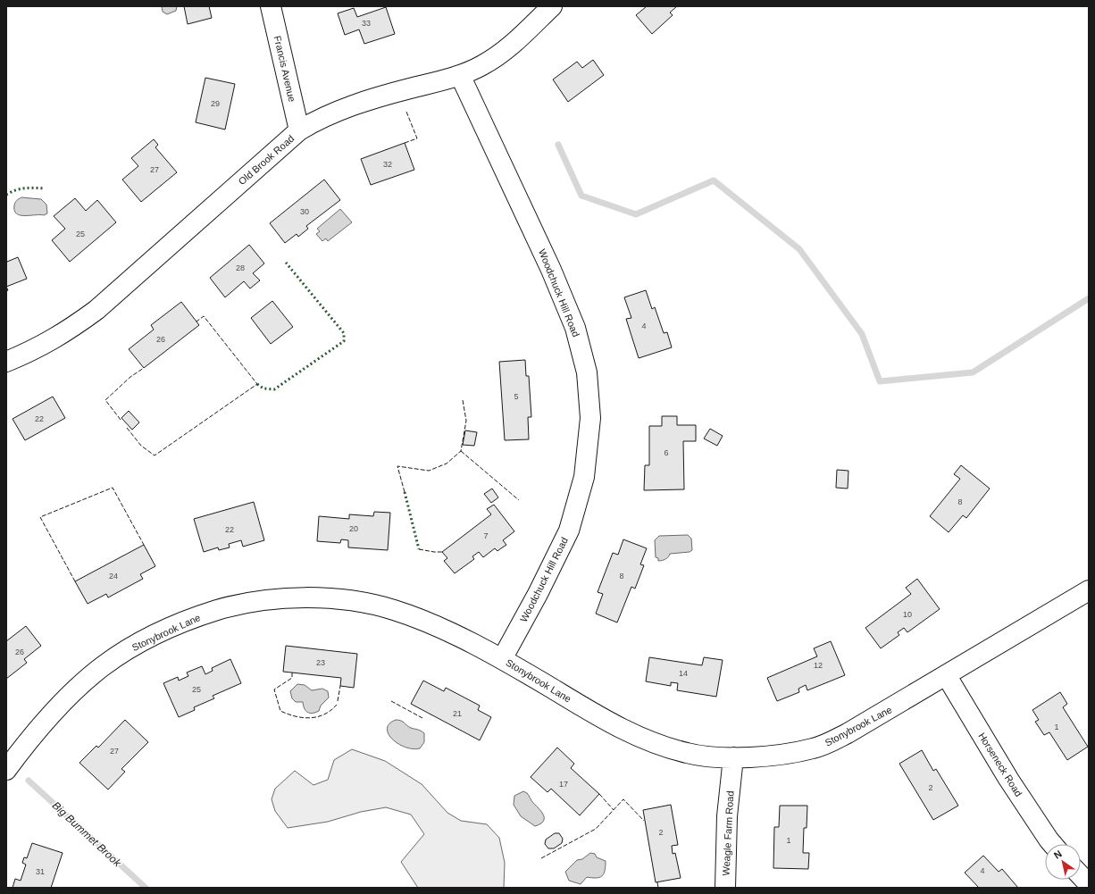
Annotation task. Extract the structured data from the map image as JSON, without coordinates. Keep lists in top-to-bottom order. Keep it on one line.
{"streets":{"street":["Francis Avenue","Old Brook Road","Woodchuck Hill Road","Stonybrook Lane","Horseneck Road","Weagle Farm Road"]},"crossings":[["Francis Avenue","Old Brook Road"],["Old Brook Road","Woodchuck Hill Road"],["Woodchuck Hill Road","Stonybrook Lane"],["Stonybrook Lane","Horseneck Road"],["Stonybrook Lane","Weagle Farm Road"]],"water":["Big Bummet Brook"],"house_numbers":["33","29","32","27","30","25","28","4","26","5","22","6","8","20","22","7","24","8","10","26","23","12","14","25","21","1","27","17","2","2","1","4","31"],"north":"top left"}
